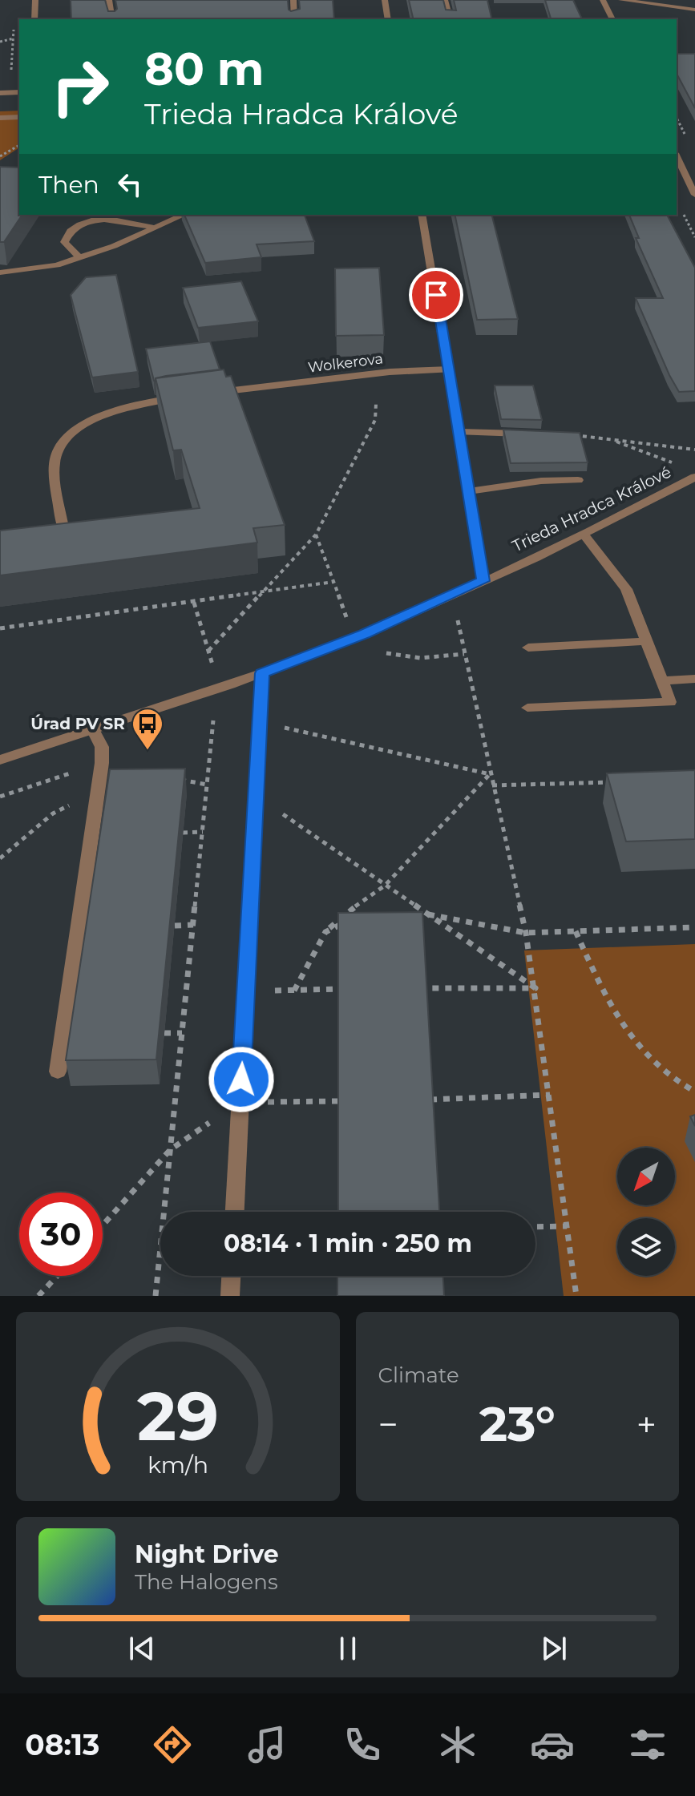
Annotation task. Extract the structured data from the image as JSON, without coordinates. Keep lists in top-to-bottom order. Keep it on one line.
{"streets":{"street":["Wolkerova","Trieda Hradca Králové"]},"places":{"bus stop":["Úrad PV SR"]},"north":"bottom left","page":{"turn":["80 m","Trieda Hradca Králové"],"then":"Then","limit":"30","trip":"08:14 · 1 min · 250 m","tile":"Climate","heat":["−","23°","+"],"song":["Night Drive","The Halogens"],"tabs":"08:13","gauge":["29","km/h"]}}
